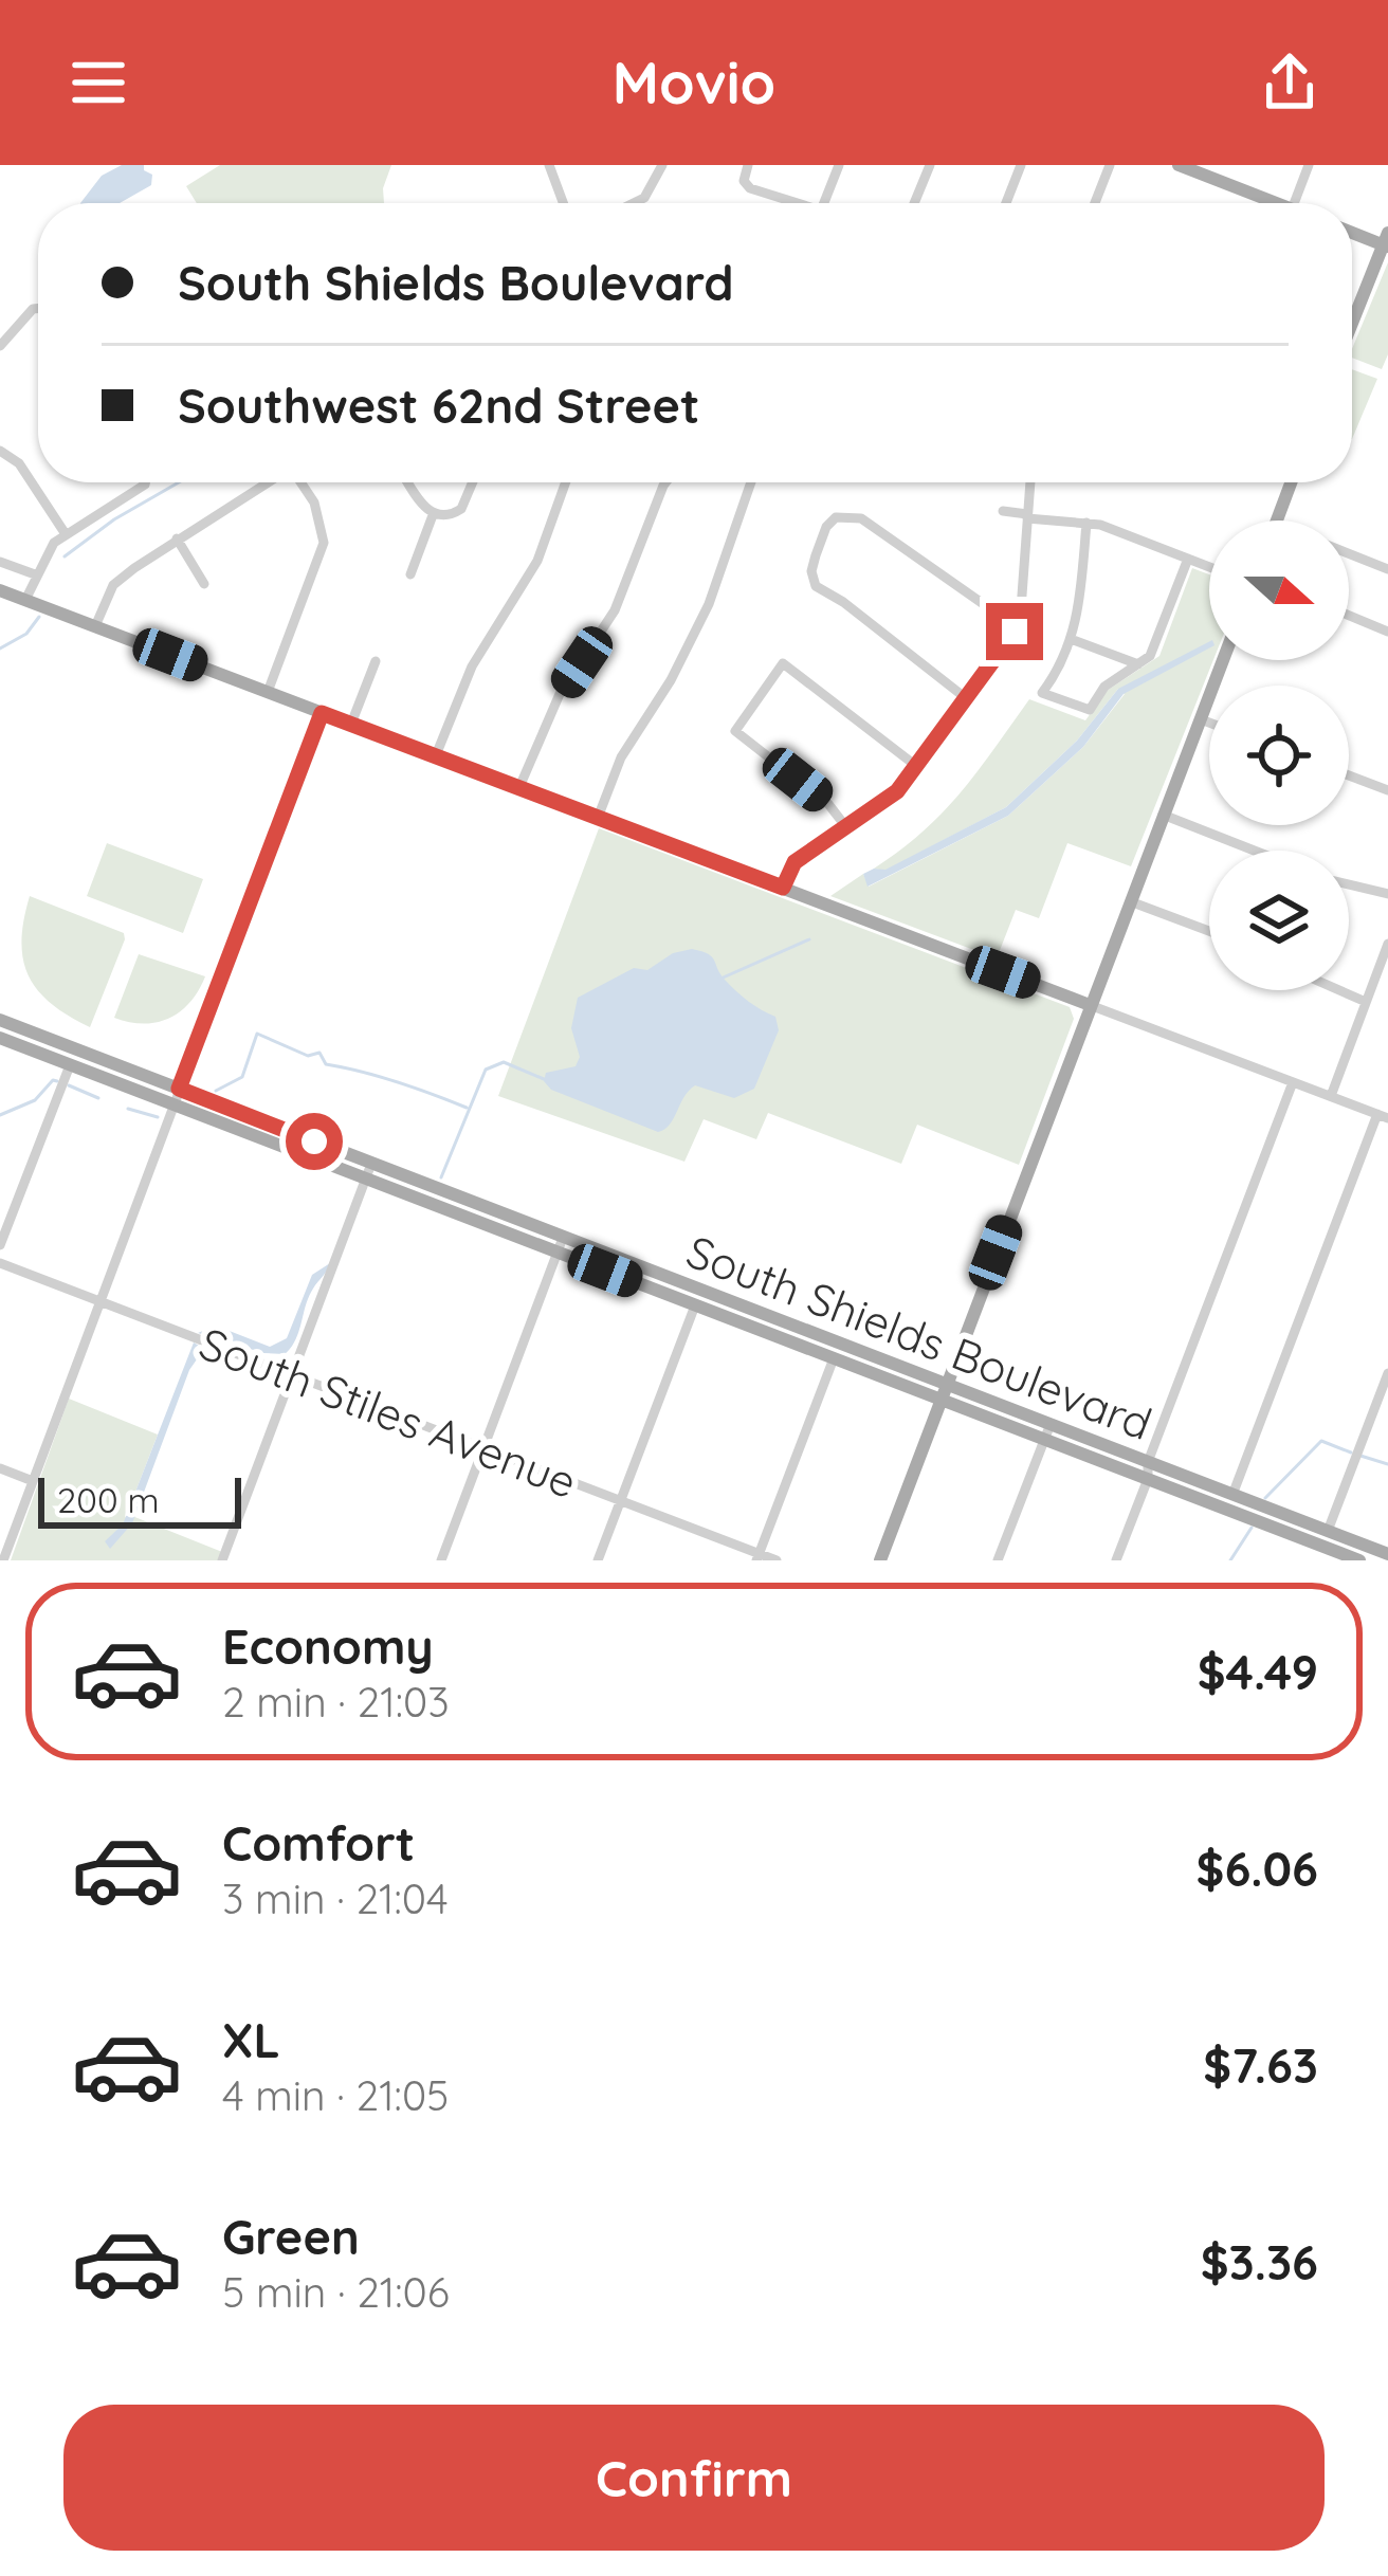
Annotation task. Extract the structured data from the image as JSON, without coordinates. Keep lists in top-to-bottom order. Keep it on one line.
{"streets":{"main road":["South Shields Boulevard"],"street":["South Stiles Avenue"]},"scale_bar":"200 m","north":"right","page":{"header":"Movio","banner":["South Shields Boulevard","Southwest 62nd Street"],"scale":"200 m","list":[{"name":"Economy","note":"2 min · 21:03","value":"$4.49"},{"name":"Comfort","note":"3 min · 21:04","value":"$6.06"},{"name":"XL","note":"4 min · 21:05","value":"$7.63"},{"name":"Green","note":"5 min · 21:06","value":"$3.36"}],"buttons":"Confirm"}}
